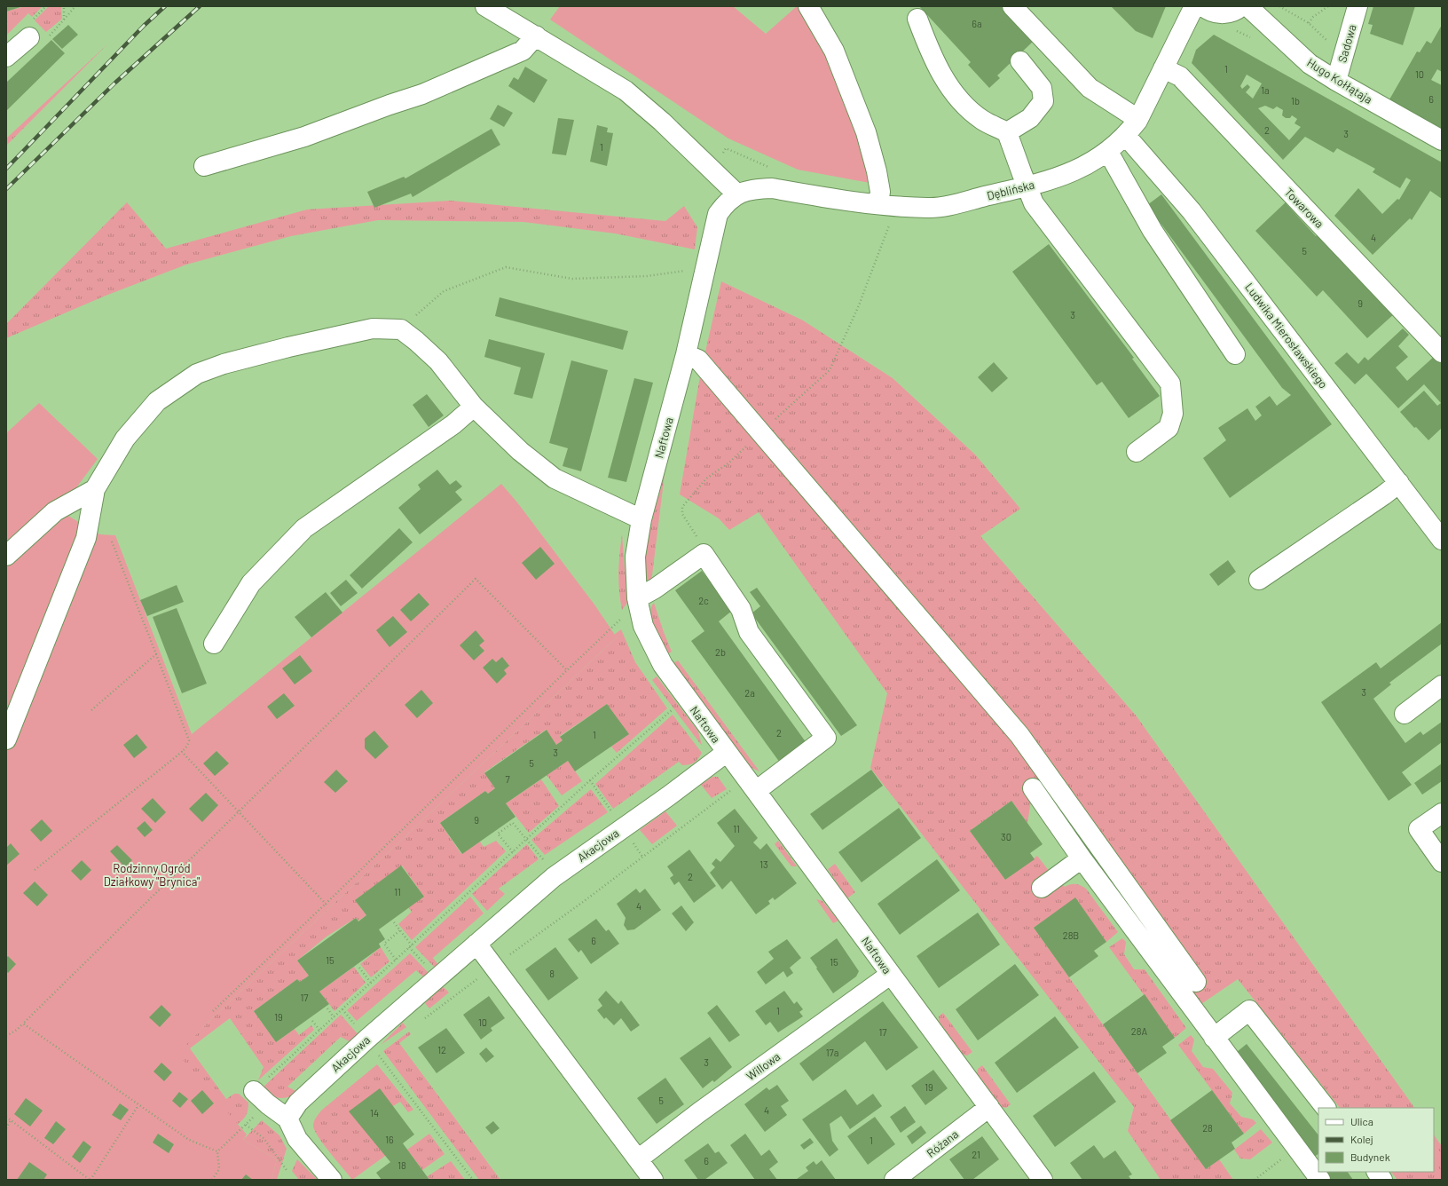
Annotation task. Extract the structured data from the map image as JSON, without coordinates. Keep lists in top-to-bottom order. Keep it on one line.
{"streets":{"street":["Sadowa","Hugo Kołłątaja","Dęblińska","Towarowa","Ludwika Mierosławskiego","Naftowa","Akacjowa","Willowa","Różana"]},"crossings":[["Sadowa","Hugo Kołłątaja"],["Dęblińska","Towarowa"],["Dęblińska","Ludwika Mierosławskiego"],["Dęblińska","Naftowa"],["Naftowa","Akacjowa"],["Naftowa","Willowa"],["Naftowa","Różana"]],"parks":["Rodzinny Ogród Działkowy \"Brynica\""],"house_numbers":["6a","1","10","1a","6","1b","2","3","1","4","5","9","3","2c","2b","3","2a","2","1","3","5","7","9","11","30","13","2","11","4","28B","6","15","15","8","17","1","19","10","28A","17","12","17a","3","19","5","4","14","28","16","1","21","6","18"],"legend":["Ulica","Kolej","Budynek"]}
